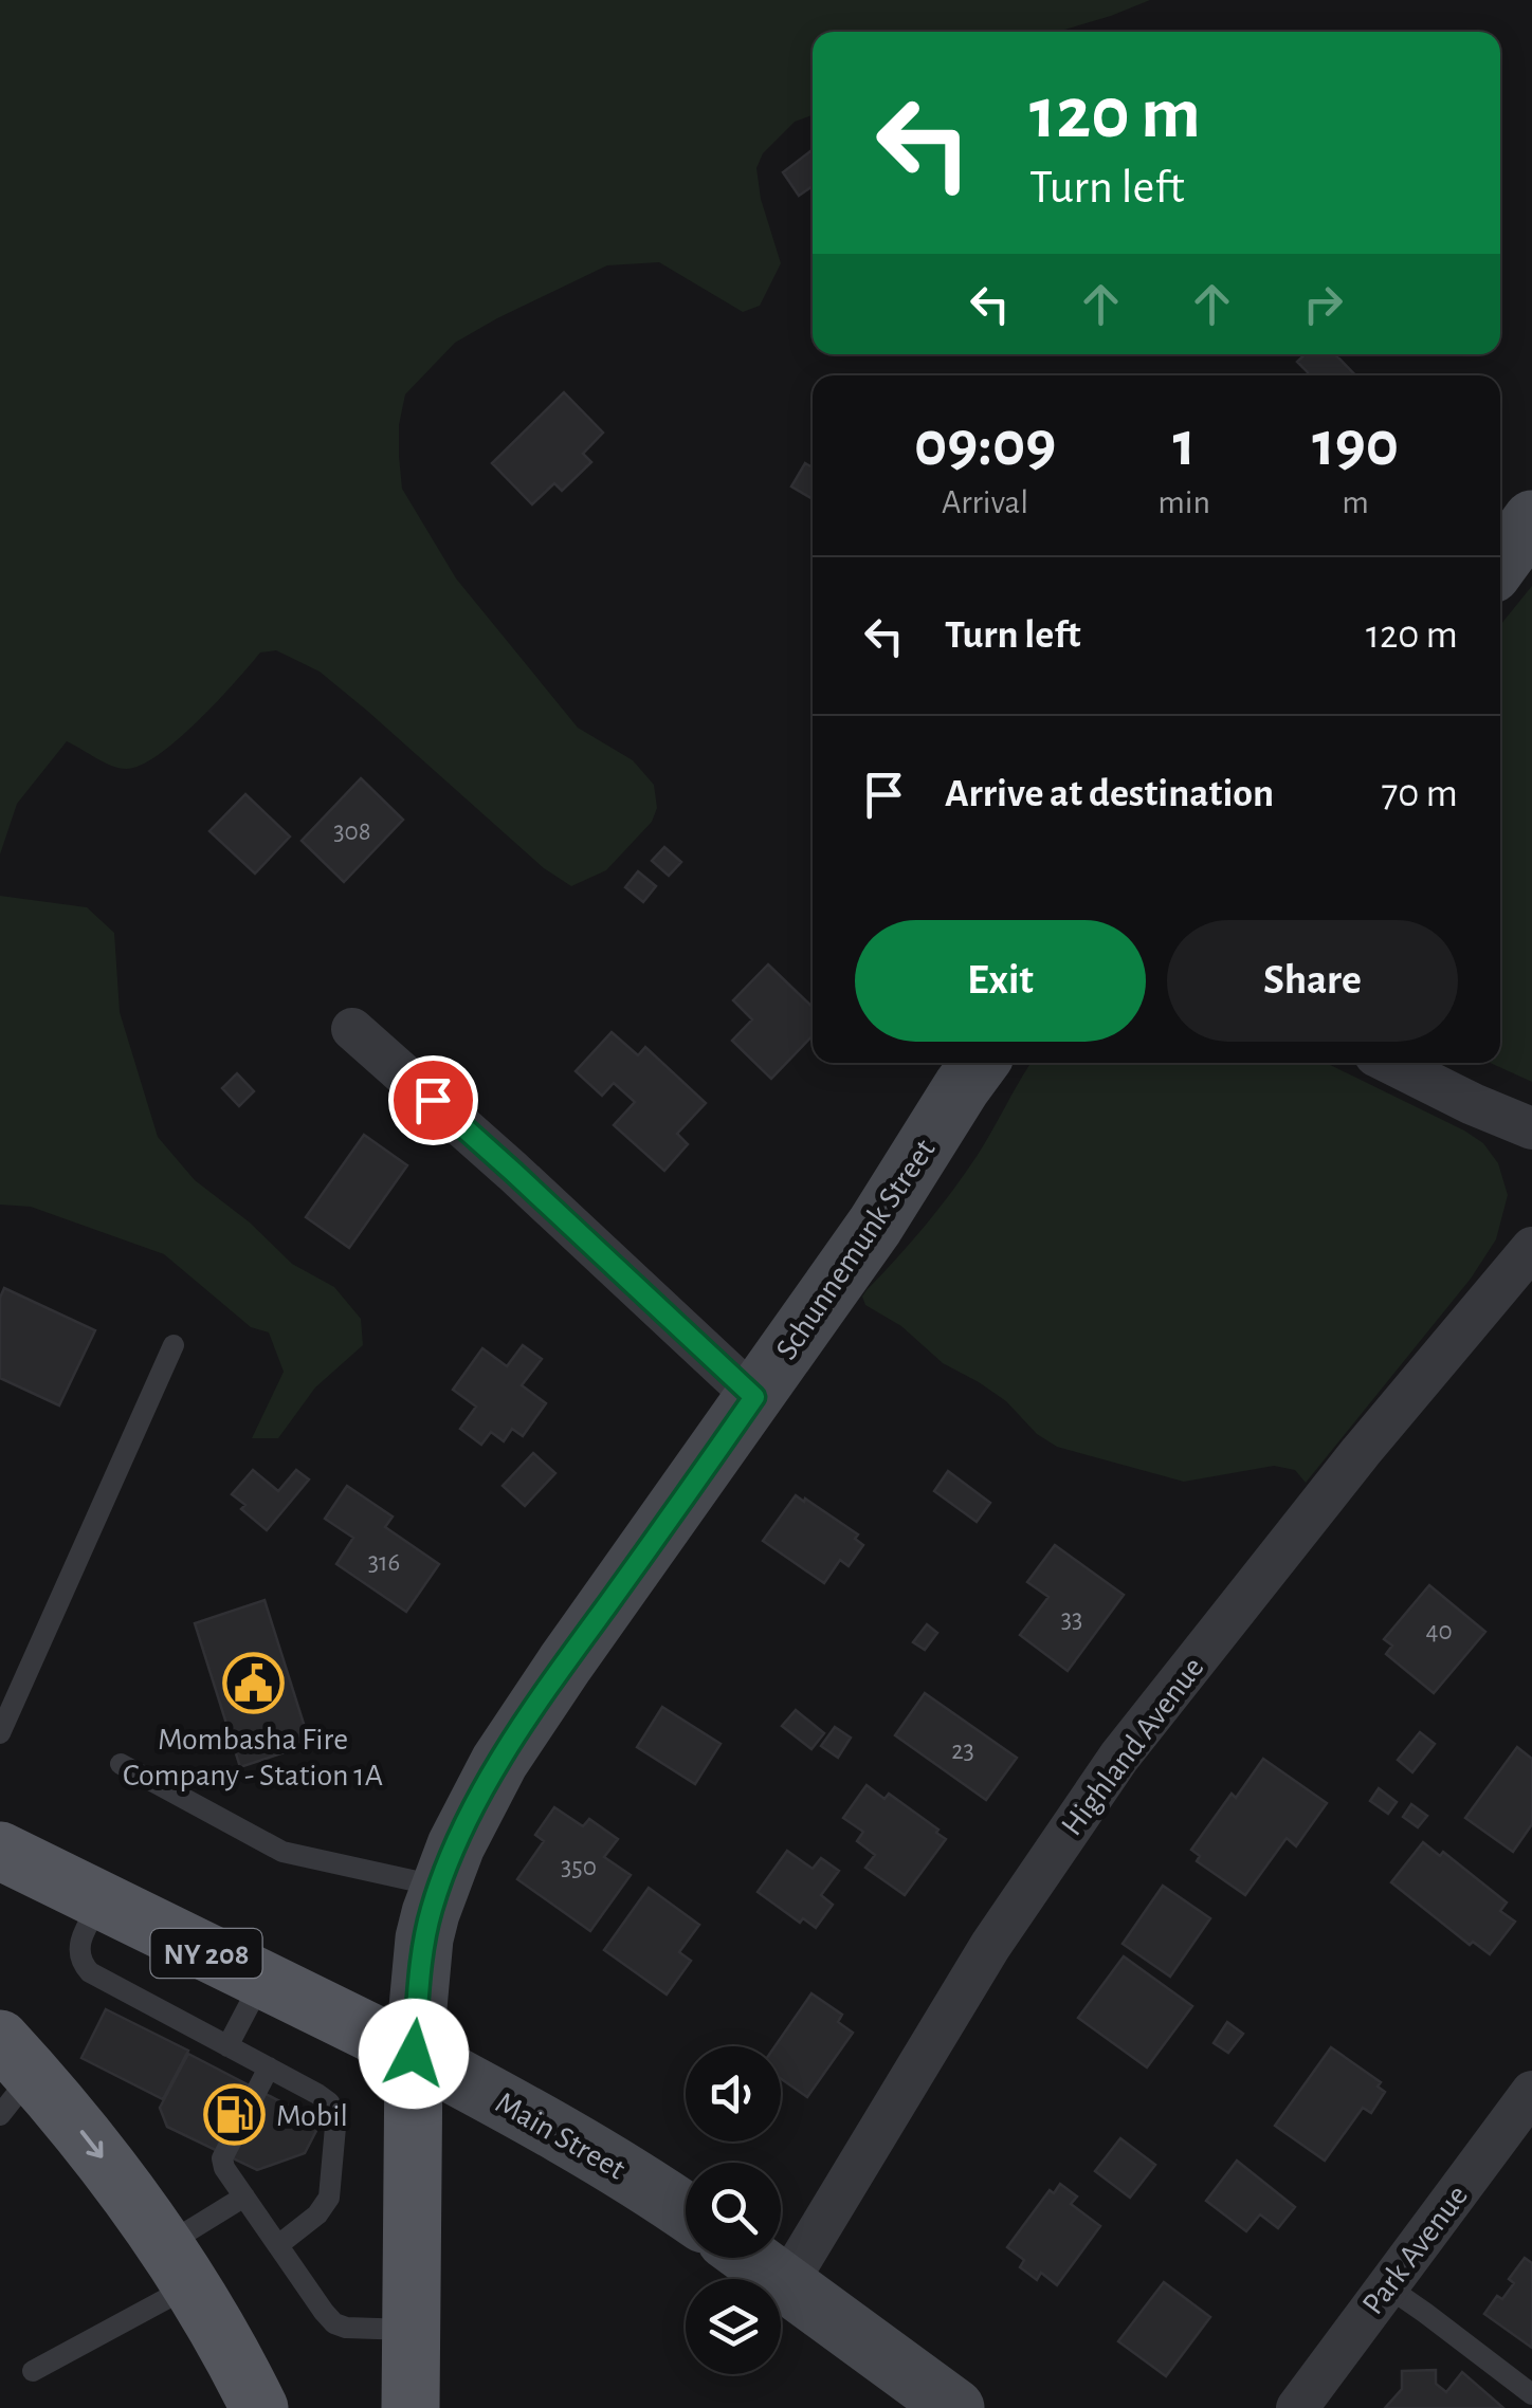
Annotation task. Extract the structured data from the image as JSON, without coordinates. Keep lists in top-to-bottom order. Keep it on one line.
{"streets":{"main road":["NY 208"],"street":["Schunnemunk Street","Highland Avenue","Main Street","Park Avenue"]},"crossings":[["Schunnemunk Street","NY 208"],["Schunnemunk Street","Main Street"],["NY 208","Main Street"]],"places":{"public building":["Mombasha Fire Company - Station 1A"],"fuel station":["Mobil"]},"house_numbers":["308","316","33","40","23","350"],"page":{"turn":["120 m","Turn left"],"eta":["09:09","Arrival","1","min","190","m"],"list":[{"name":"Turn left","value":"120 m"},{"name":"Arrive at destination","value":"70 m"}],"buttons":["Exit","Share"]}}
